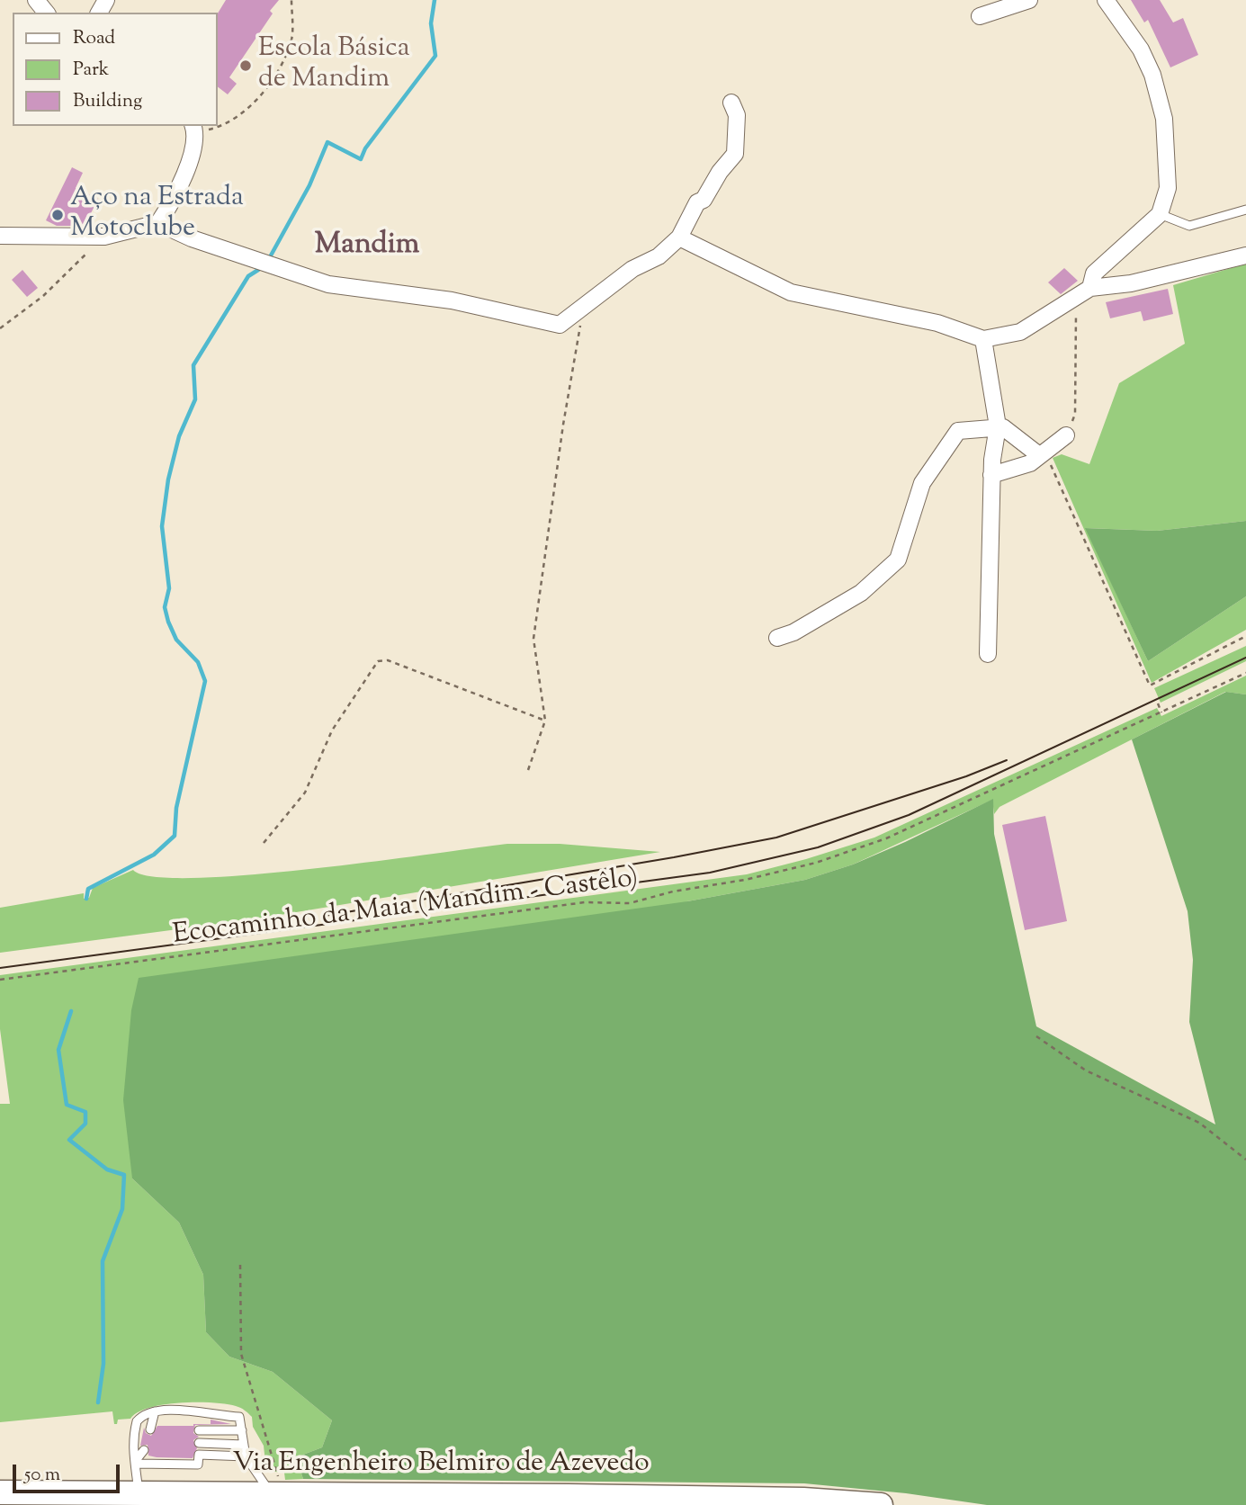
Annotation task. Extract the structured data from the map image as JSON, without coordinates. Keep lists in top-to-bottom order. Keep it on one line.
{"streets":{"main road":["Via Engenheiro Belmiro de Azevedo"],"path":["Ecocaminho da Maia (Mandim - Castêlo)"]},"districts":["Mandim"],"places":["Escola Básica de Mandim","Aço na Estrada Motoclube"],"legend":["Road","Park","Building"],"scale_bar":"50 m"}
